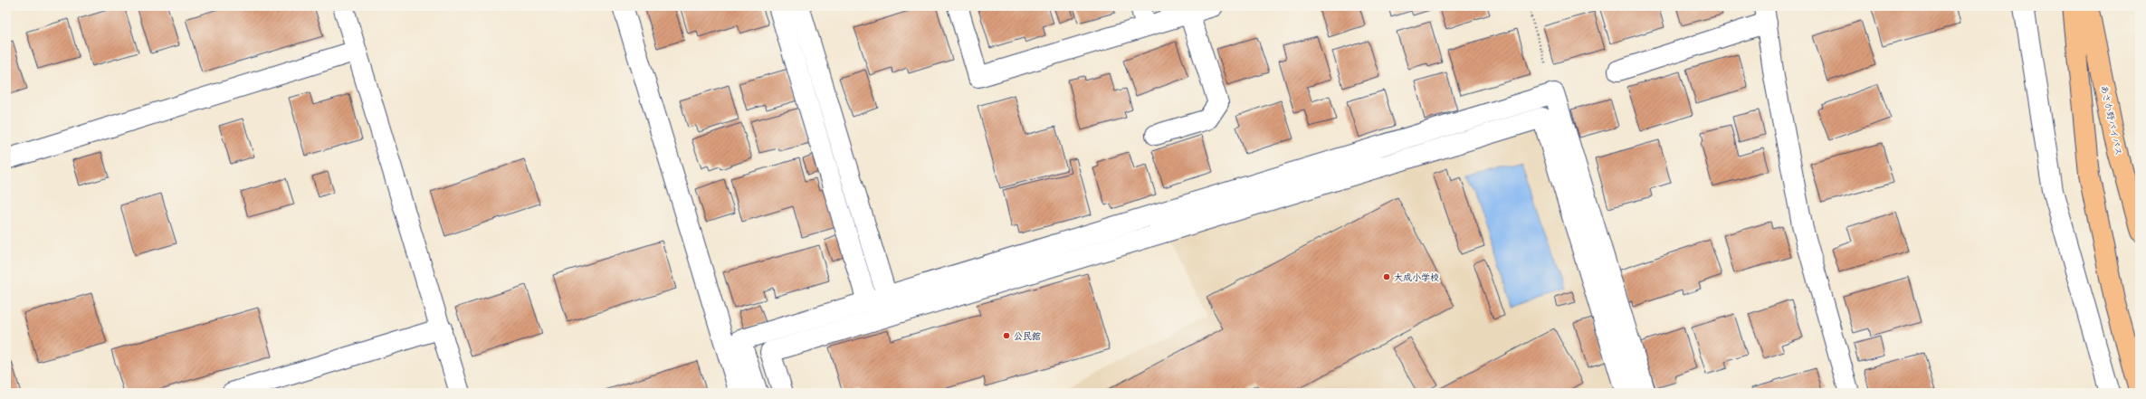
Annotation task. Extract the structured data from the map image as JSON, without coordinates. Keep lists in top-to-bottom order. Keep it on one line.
{"streets":{"highway":["あさか野バイパス"]},"places":["大成小学校","公民館"]}
